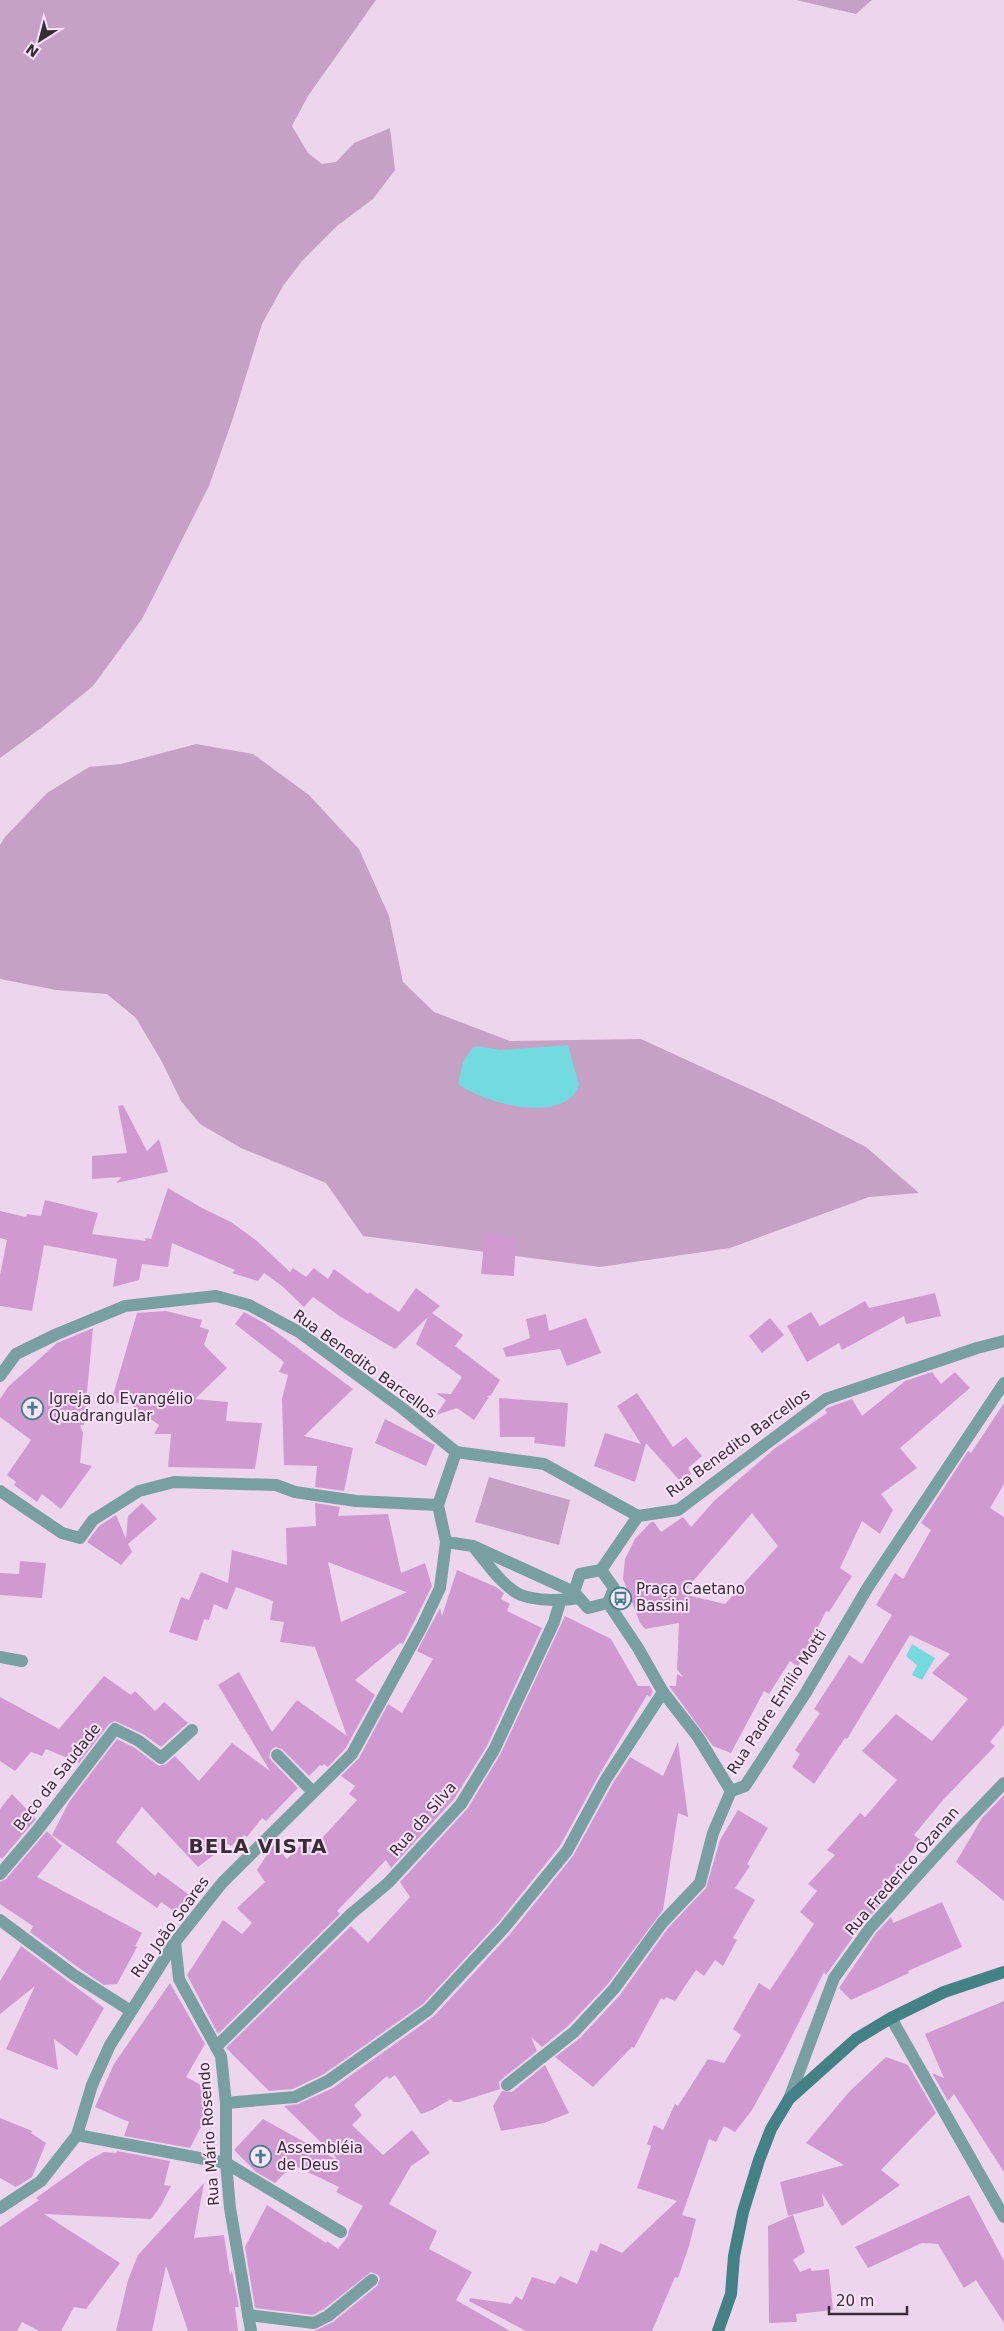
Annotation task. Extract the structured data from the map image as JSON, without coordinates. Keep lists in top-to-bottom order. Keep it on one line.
{"streets":{"street":["Rua Benedito Barcellos","Rua Padre Emílio Motti","Beco da Saudade","Rua da Silva","Rua Frederico Ozanan","Rua João Soares","Rua Mário Rosendo"]},"crossings":[["Rua da Silva","Rua Mário Rosendo"],["Rua João Soares","Rua Mário Rosendo"]],"districts":["BELA VISTA"],"places":{"church":["Igreja do Evangélio Quadrangular","Assembléia de Deus"],"bus stop":["Praça Caetano Bassini"]},"scale_bar":"20 m","north":"bottom left"}
